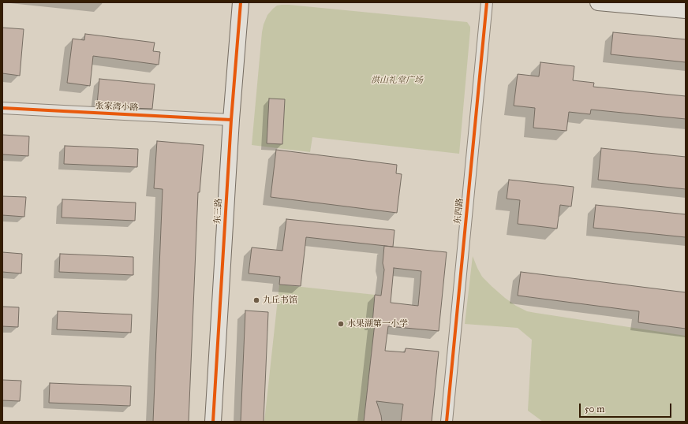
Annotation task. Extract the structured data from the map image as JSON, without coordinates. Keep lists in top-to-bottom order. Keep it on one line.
{"streets":{"street":["张家湾小路","东三路","东四路"]},"crossings":[["张家湾小路","东三路"]],"parks":["洪山礼堂广场"],"places":["九丘书馆","水果湖第一小学"],"scale_bar":"50 m"}
